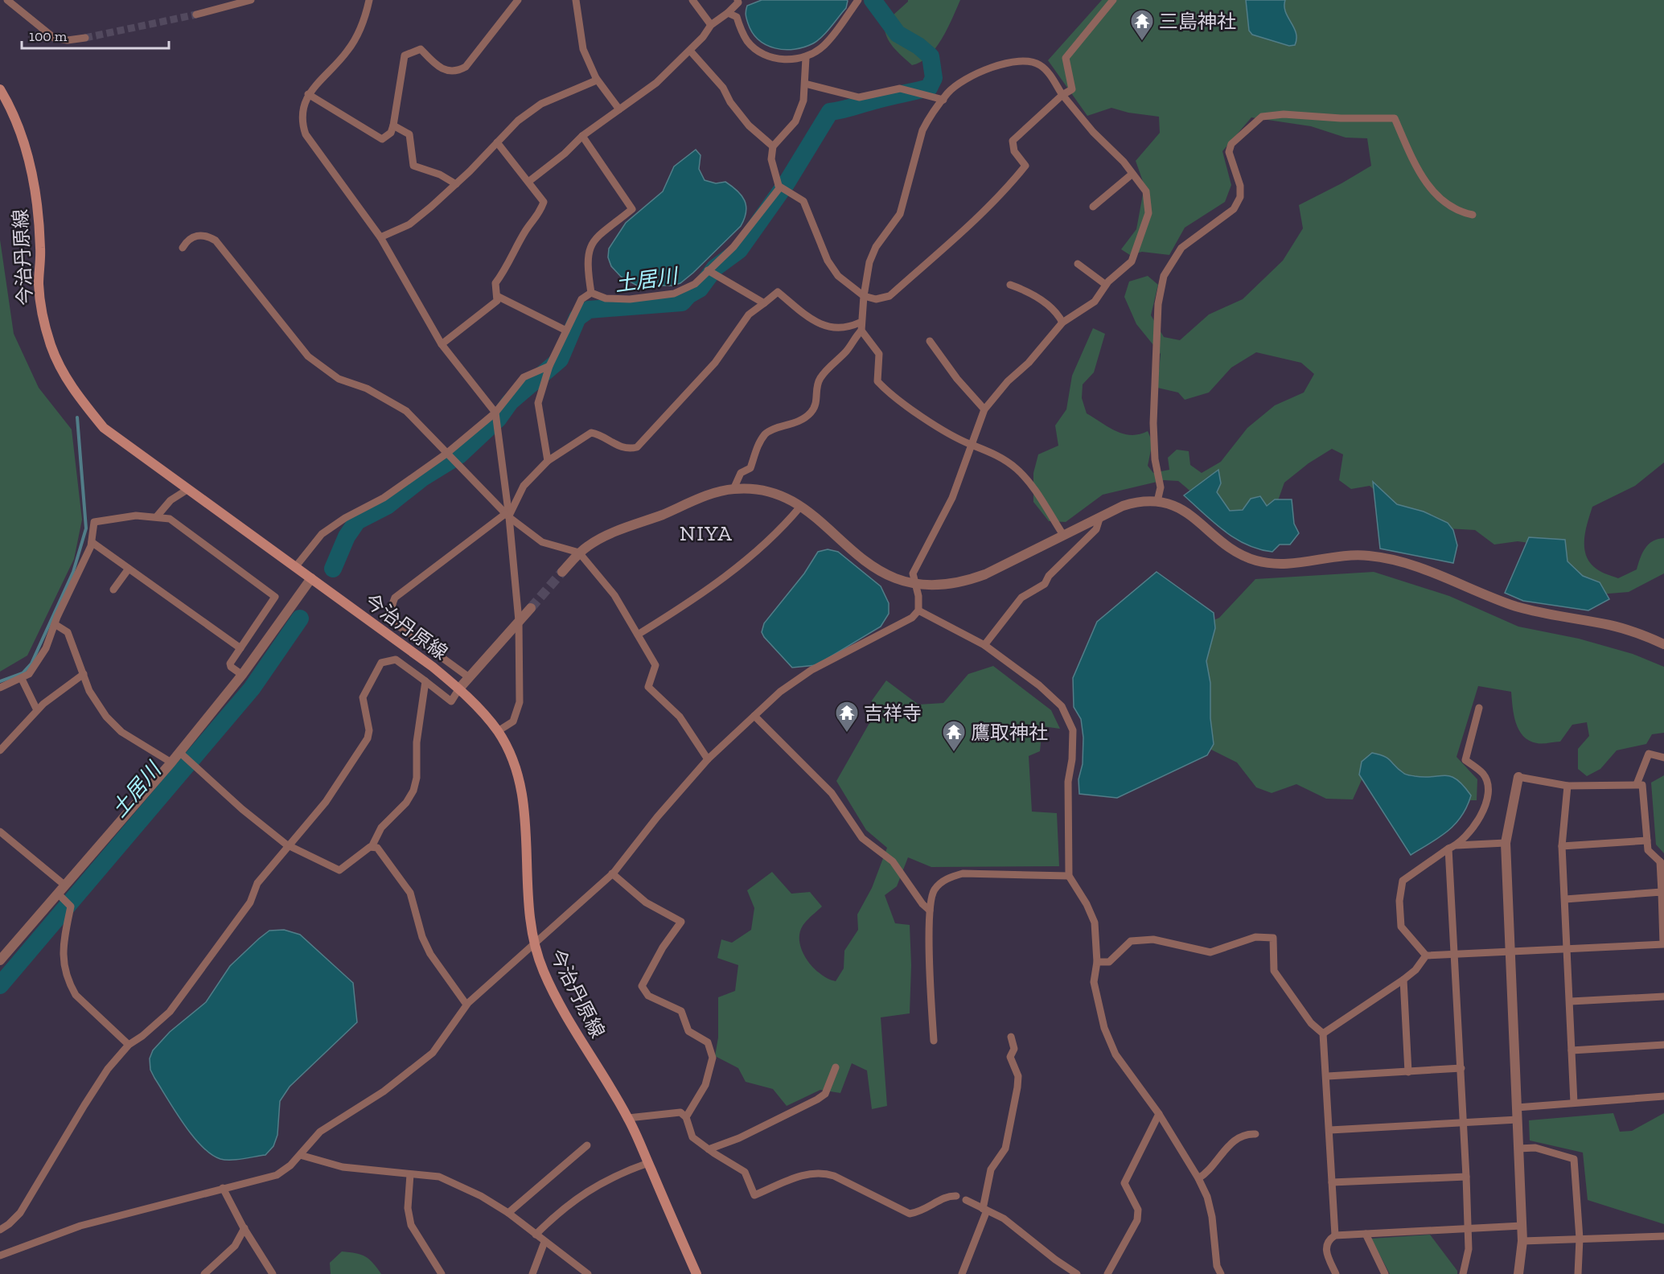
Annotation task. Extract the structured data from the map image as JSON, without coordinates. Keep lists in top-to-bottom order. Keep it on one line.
{"streets":{"main road":["今治丹原線"]},"districts":["NIYA"],"water":["土居川"],"places":{"temple":["三島神社","吉祥寺","鷹取神社"]},"scale_bar":"100 m"}
